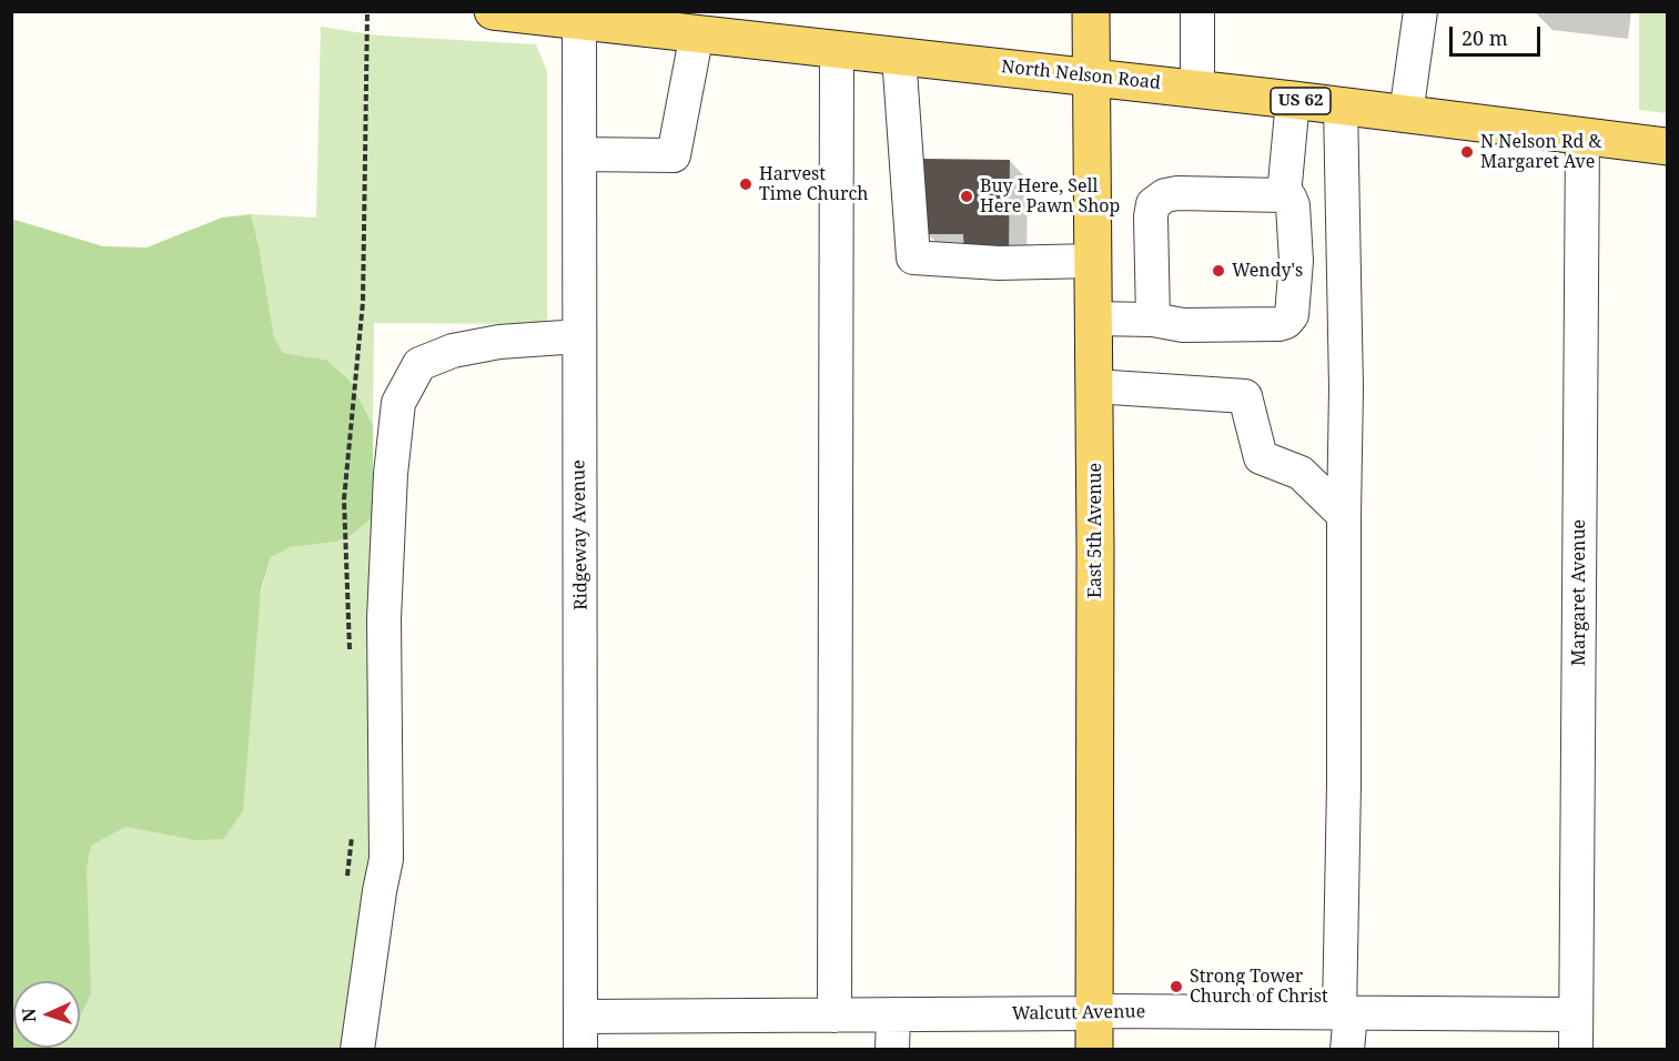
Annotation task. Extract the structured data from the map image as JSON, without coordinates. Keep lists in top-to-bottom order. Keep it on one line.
{"streets":{"main road":["North Nelson Road","US 62","East 5th Avenue"],"street":["Ridgeway Avenue","Margaret Avenue","Walcutt Avenue"]},"crossings":[["North Nelson Road","East 5th Avenue"],["North Nelson Road","Ridgeway Avenue"],["North Nelson Road","Margaret Avenue"],["East 5th Avenue","Walcutt Avenue"],["Ridgeway Avenue","Walcutt Avenue"],["Margaret Avenue","Walcutt Avenue"]],"places":["N Nelson Rd & Margaret Ave","Harvest Time Church","Buy Here, Sell Here Pawn Shop","Wendy's","Strong Tower Church of Christ"],"scale_bar":"20 m","north":"left"}
